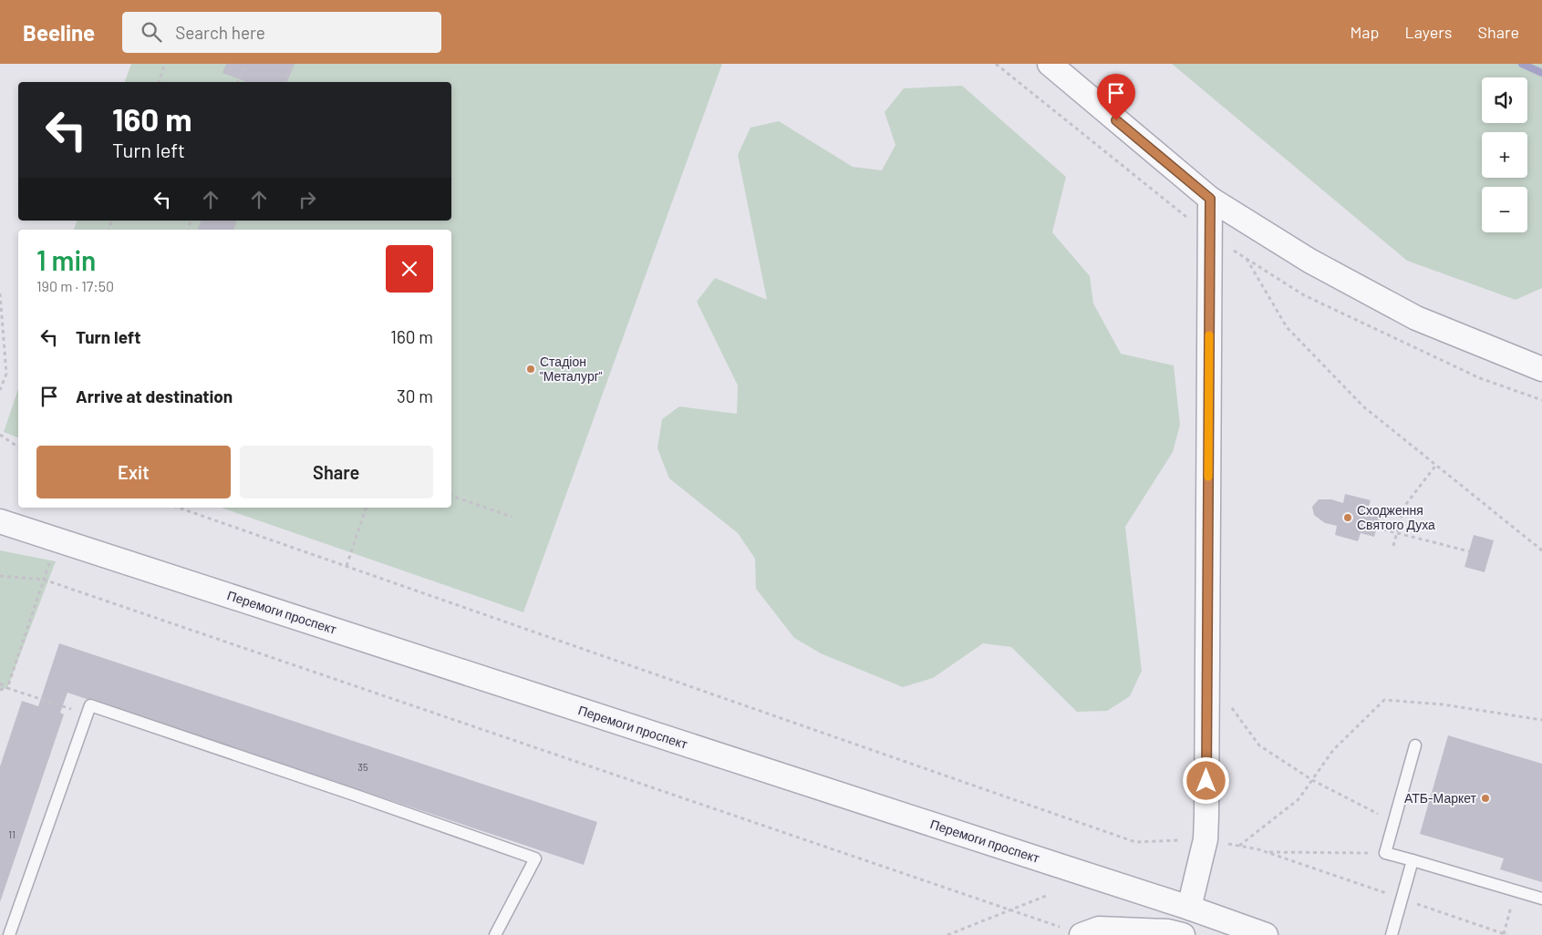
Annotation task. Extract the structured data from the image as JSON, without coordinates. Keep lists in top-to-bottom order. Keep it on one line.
{"streets":{"street":["Перемоги проспект"]},"places":["Стадіон \"Металург\"","Сходження Святого Духа","АТБ-Маркет"],"house_numbers":["35","11"],"page":{"header":"Beeline","search":"Search here","nav":["Map","Layers","Share"],"map_buttons":["+","−"],"turn":["160 m","Turn left"],"heading":["1 min","190 m · 17:50"],"list":[{"name":"Turn left","value":"160 m"},{"name":"Arrive at destination","value":"30 m"}],"buttons":["Exit","Share"]}}
